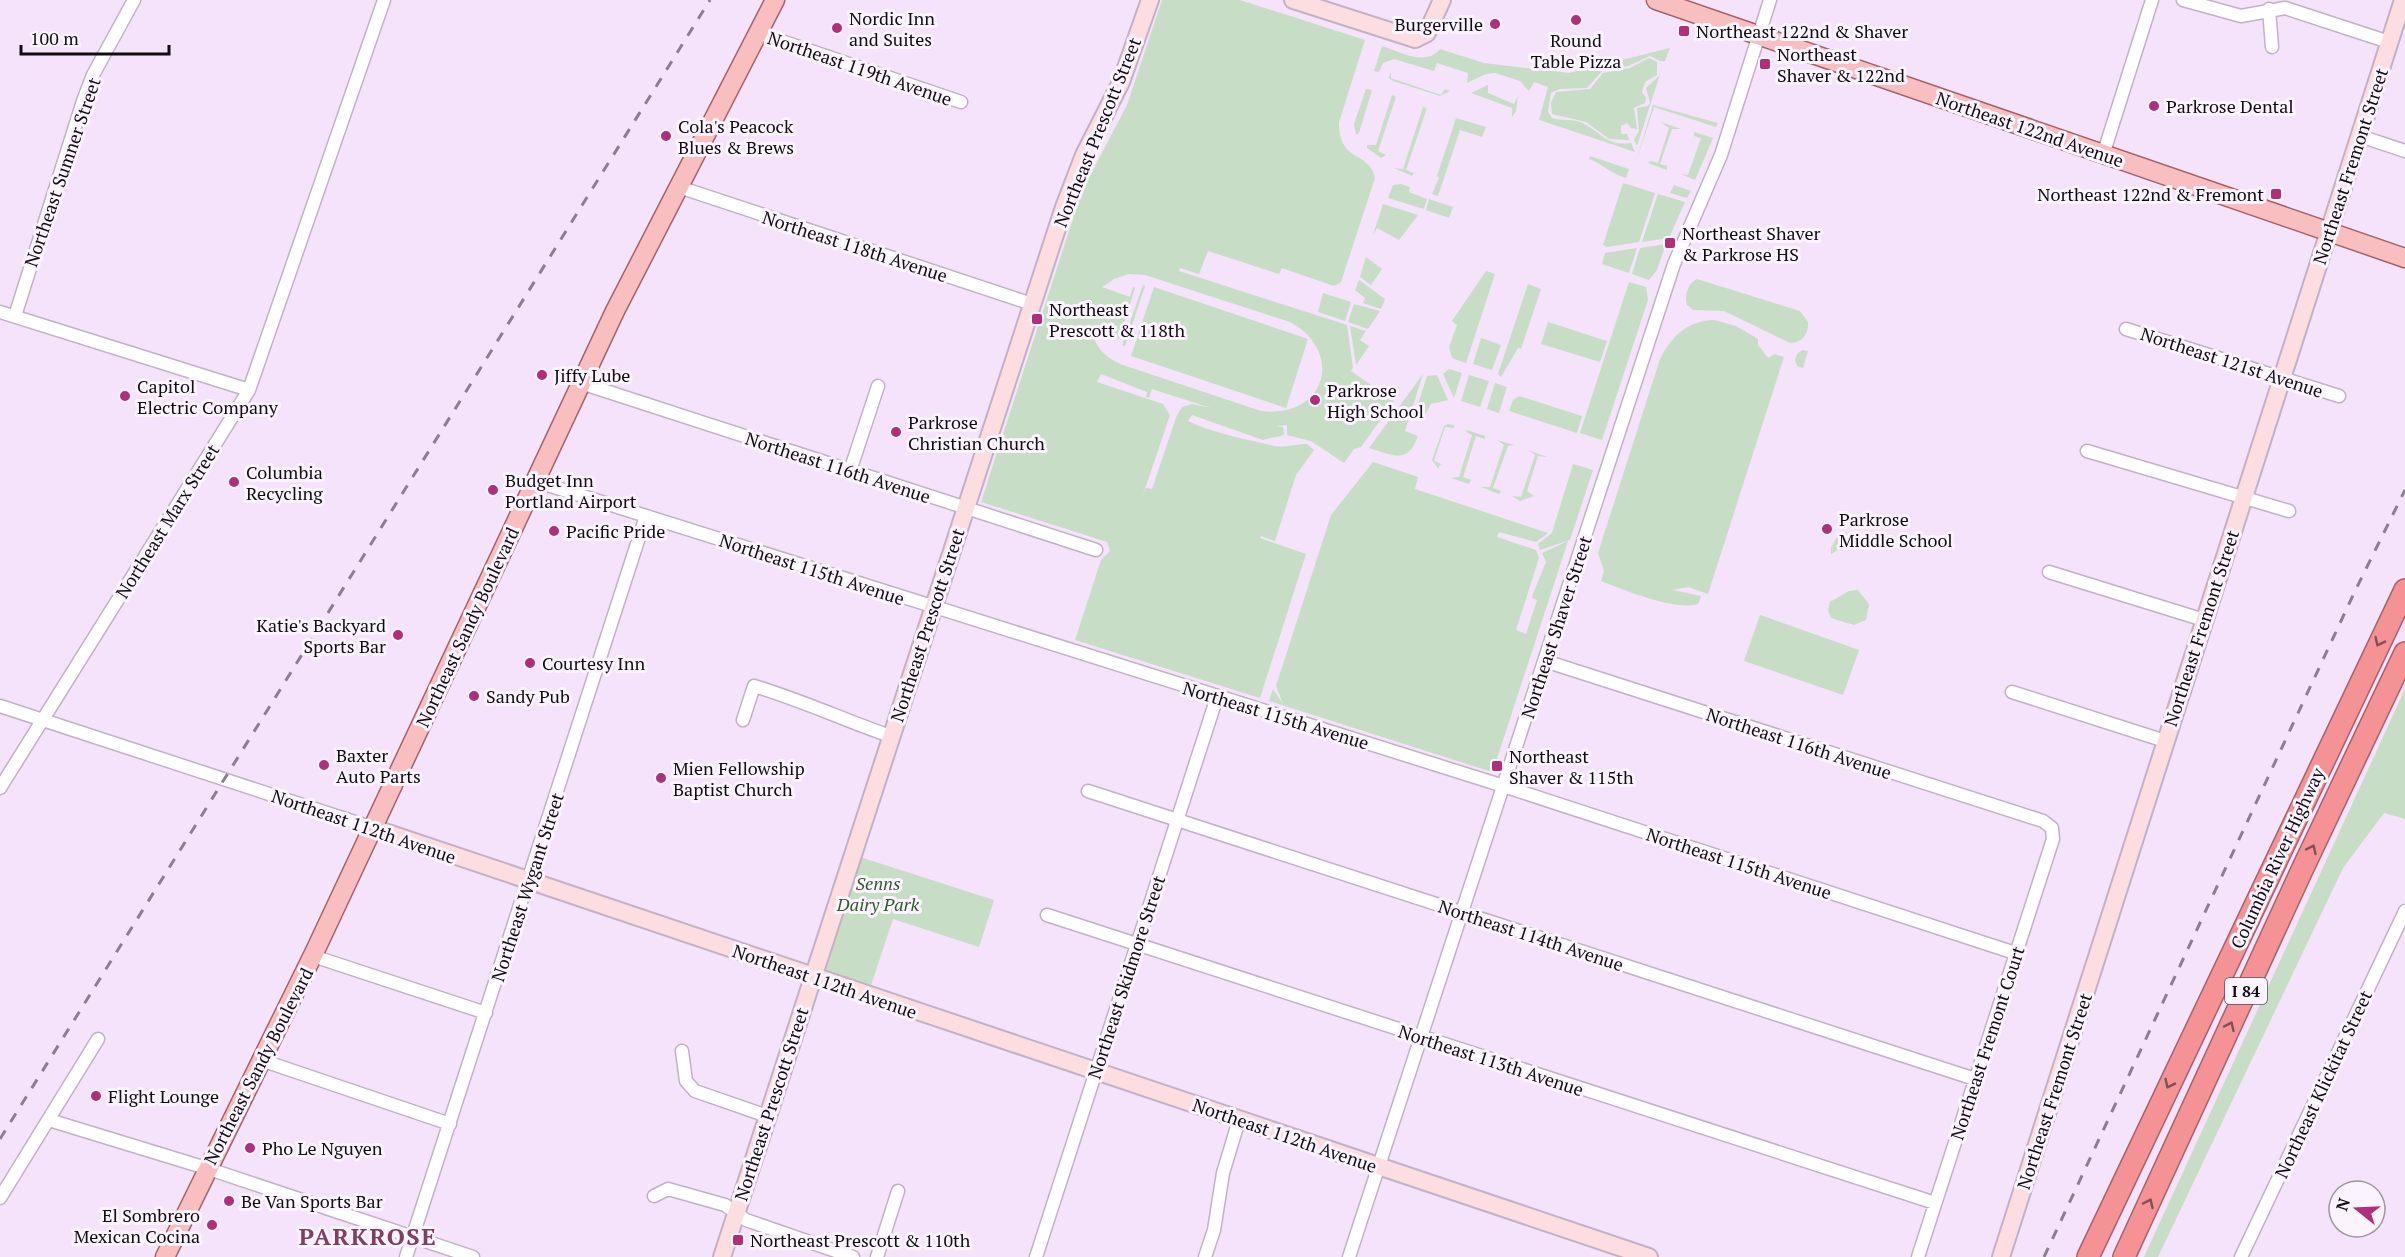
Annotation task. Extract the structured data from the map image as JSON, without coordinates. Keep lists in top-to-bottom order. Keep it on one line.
{"streets":{"highway":["Columbia River Highway","I 84"],"main road":["Northeast 122nd Avenue","Northeast Sandy Boulevard"],"street":["Northeast 119th Avenue","Northeast Prescott Street","Northeast Fremont Street","Northeast Sumner Street","Northeast 118th Avenue","Northeast 121st Avenue","Northeast 116th Avenue","Northeast Marx Street","Northeast 115th Avenue","Northeast Shaver Street","Northeast 112th Avenue","Northeast Wygant Street","Northeast 114th Avenue","Northeast Skidmore Street","Northeast Fremont Court","Northeast 113th Avenue","Northeast Klickitat Street"]},"crossings":[["Northeast 119th Avenue","Northeast Sandy Boulevard"],["Northeast 122nd Avenue","Northeast Fremont Street"],["Northeast 122nd Avenue","Northeast Shaver Street"],["Northeast Prescott Street","Northeast 118th Avenue"],["Northeast Prescott Street","Northeast 116th Avenue"],["Northeast Prescott Street","Northeast 115th Avenue"],["Northeast Prescott Street","Northeast 112th Avenue"],["Northeast Fremont Street","Northeast 121st Avenue"],["Northeast 118th Avenue","Northeast Sandy Boulevard"],["Northeast 116th Avenue","Northeast Sandy Boulevard"],["Northeast 116th Avenue","Northeast Shaver Street"],["Northeast 116th Avenue","Northeast Fremont Court"],["Northeast Marx Street","Northeast 112th Avenue"],["Northeast 115th Avenue","Northeast Sandy Boulevard"],["Northeast 115th Avenue","Northeast Shaver Street"],["Northeast 115th Avenue","Northeast Wygant Street"],["Northeast 115th Avenue","Northeast Skidmore Street"],["Northeast 115th Avenue","Northeast Fremont Court"],["Northeast Sandy Boulevard","Northeast 112th Avenue"],["Northeast Shaver Street","Northeast 112th Avenue"],["Northeast Shaver Street","Northeast 114th Avenue"],["Northeast Shaver Street","Northeast 113th Avenue"],["Northeast 112th Avenue","Northeast Wygant Street"],["Northeast 112th Avenue","Northeast Skidmore Street"],["Northeast 114th Avenue","Northeast Skidmore Street"],["Northeast 114th Avenue","Northeast Fremont Court"],["Northeast Skidmore Street","Northeast 113th Avenue"],["Northeast Fremont Court","Northeast 113th Avenue"]],"districts":["PARKROSE"],"parks":["Senns Dairy Park"],"places":{"other":["Round Table Pizza","Burgerville","Nordic Inn and Suites","Parkrose Dental","Cola's Peacock Blues & Brews","Jiffy Lube","Capitol Electric Company","Parkrose High School","Parkrose Christian Church","Columbia Recycling","Budget Inn Portland Airport","Parkrose Middle School","Pacific Pride","Katie's Backyard Sports Bar","Courtesy Inn","Sandy Pub","Baxter Auto Parts","Mien Fellowship Baptist Church","Flight Lounge","Pho Le Nguyen","Be Van Sports Bar","El Sombrero Mexican Cocina"],"transit":["Northeast 122nd & Shaver","Northeast Shaver & 122nd","Northeast 122nd & Fremont","Northeast Shaver & Parkrose HS","Northeast Prescott & 118th","Northeast Shaver & 115th","Northeast Prescott & 110th"]},"scale_bar":"100 m","north":"left"}
